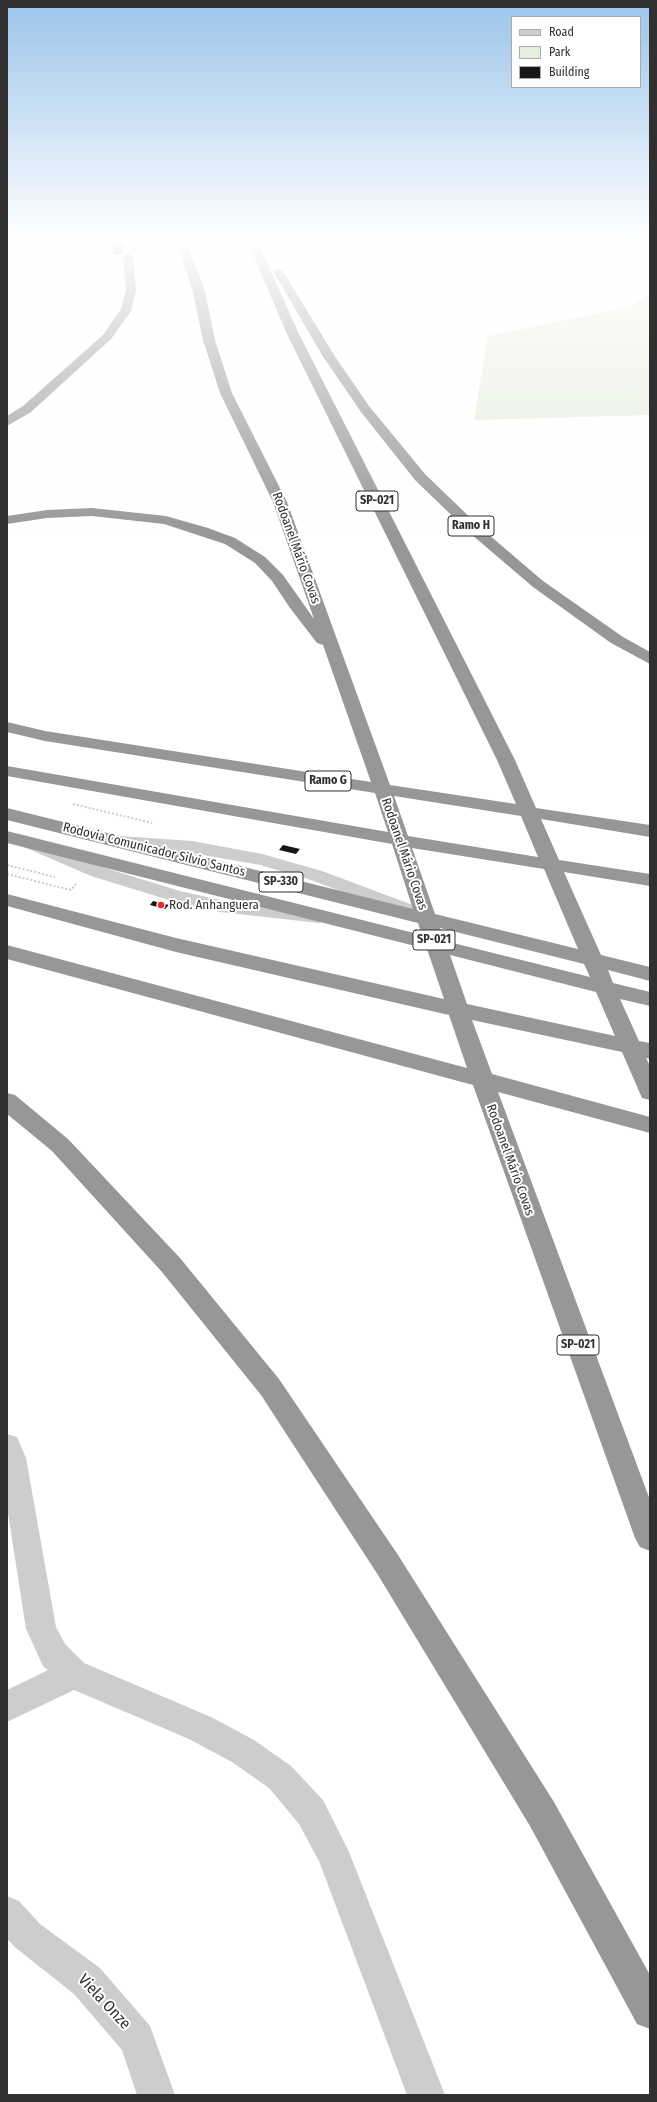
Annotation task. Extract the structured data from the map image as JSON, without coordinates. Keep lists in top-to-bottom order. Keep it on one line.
{"streets":{"highway":["SP-021","Ramo H","Rodoanel Mário Covas","Ramo G","Rodovia Comunicador Silvio Santos","SP-330"],"street":["Viela Onze"]},"places":["Rod. Anhanguera"],"legend":["Road","Park","Building"]}
